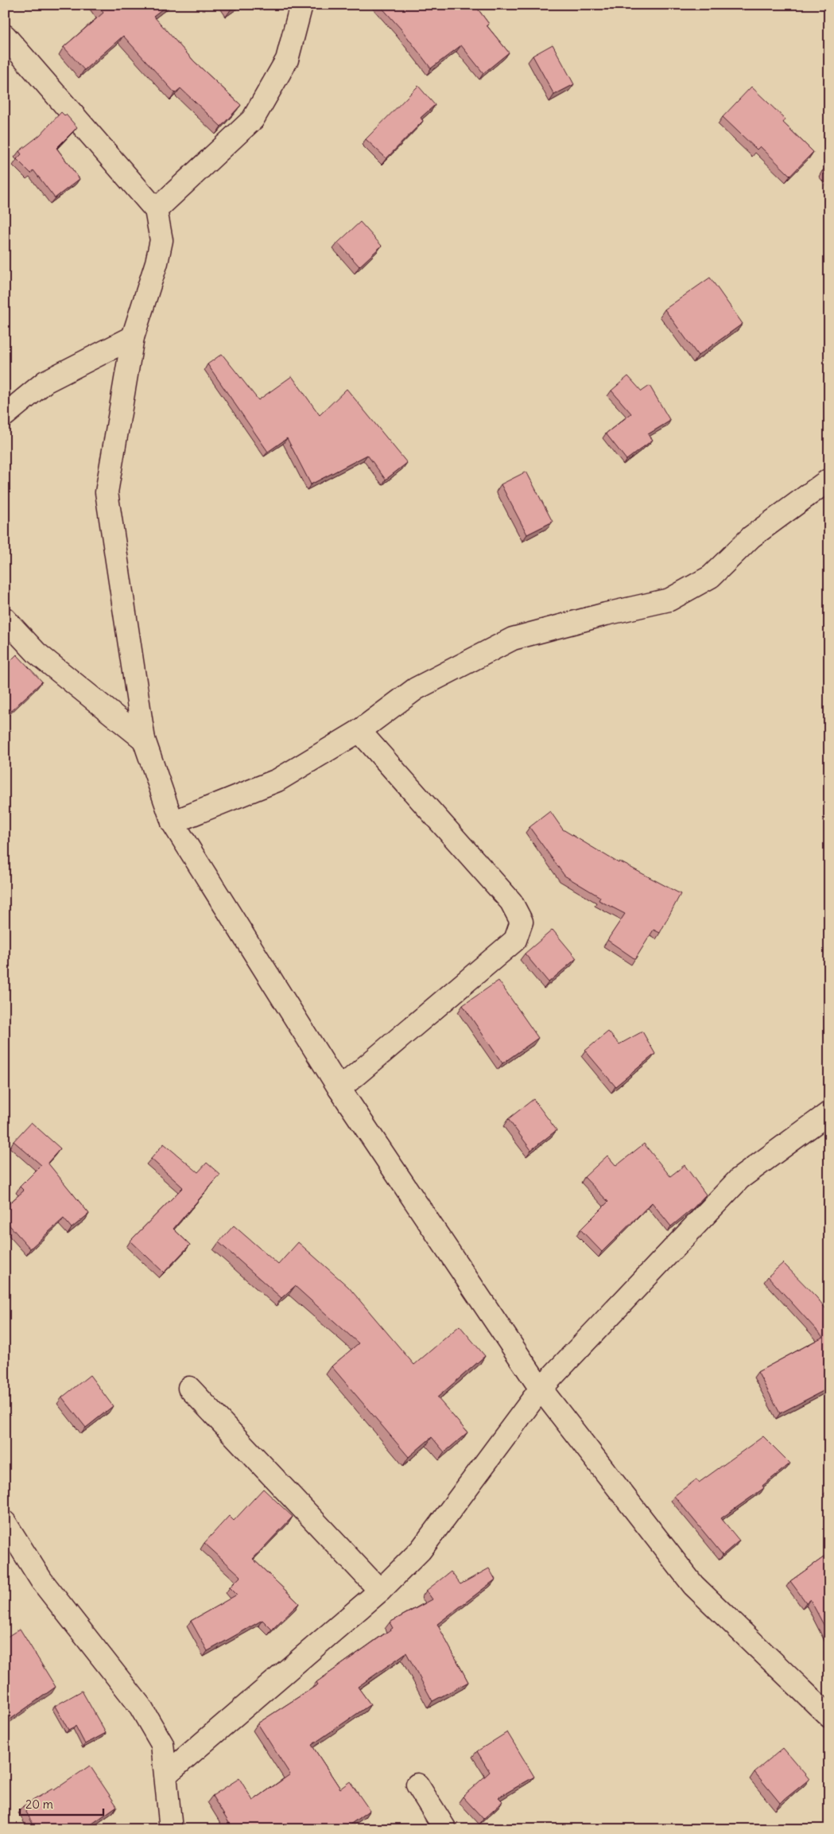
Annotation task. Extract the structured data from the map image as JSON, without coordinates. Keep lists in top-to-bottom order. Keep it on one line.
{"scale_bar":"20 m"}
